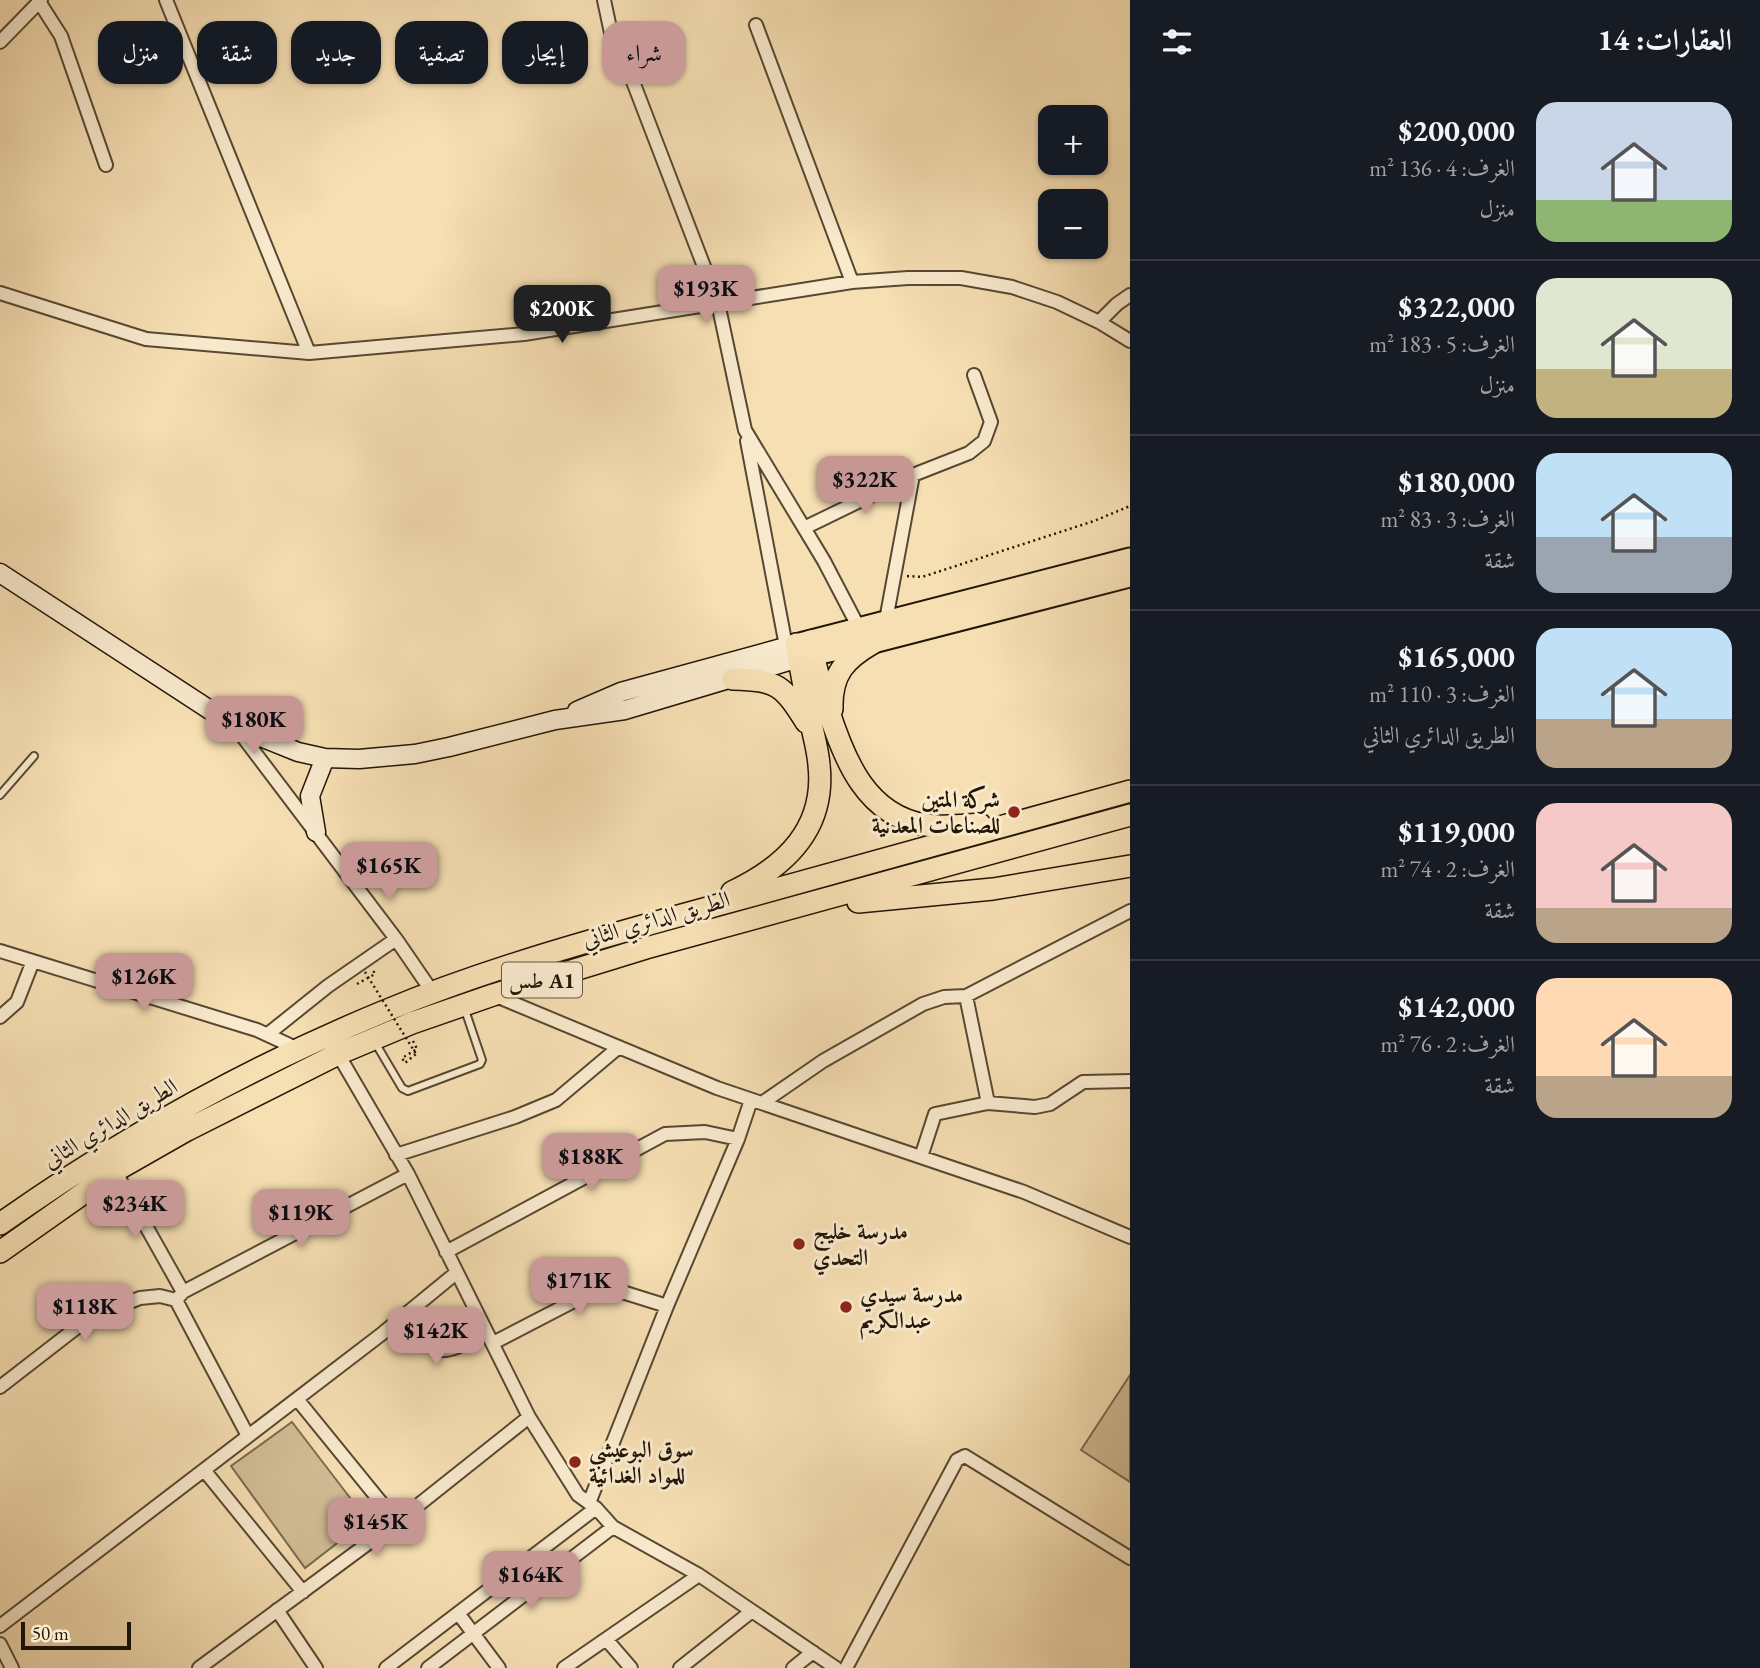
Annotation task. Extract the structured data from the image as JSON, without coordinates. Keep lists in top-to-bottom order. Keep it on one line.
{"streets":{"highway":["الطريق الدائري الثاني","طس A1"]},"places":["شركة المتين للصناعات المعدنية","مدرسة خليج التحدي","مدرسة سيدي عبدالكريم","سوق البوعيشي للمواد الغدائية"],"scale_bar":"50 m","page":{"heading":"العقارات: 14","chip":["شراء","إيجار","تصفية","جديد","شقة","منزل"],"list":[{"name":"$200,000","note":"الغرف: 4 · 136 m² · منزل"},{"name":"$322,000","note":"الغرف: 5 · 183 m² · منزل"},{"name":"$180,000","note":"الغرف: 3 · 83 m² · شقة"},{"name":"$165,000","note":"الغرف: 3 · 110 m² · الطريق الدائري الثاني"},{"name":"$119,000","note":"الغرف: 2 · 74 m² · شقة"},{"name":"$142,000","note":"الغرف: 2 · 76 m² · شقة"}],"map_buttons":["+","−"],"price":["$193K","$200K","$322K","$180K","$165K","$126K","$188K","$234K","$119K","$171K","$118K","$142K","$145K","$164K"],"scale":"50 m"}}
